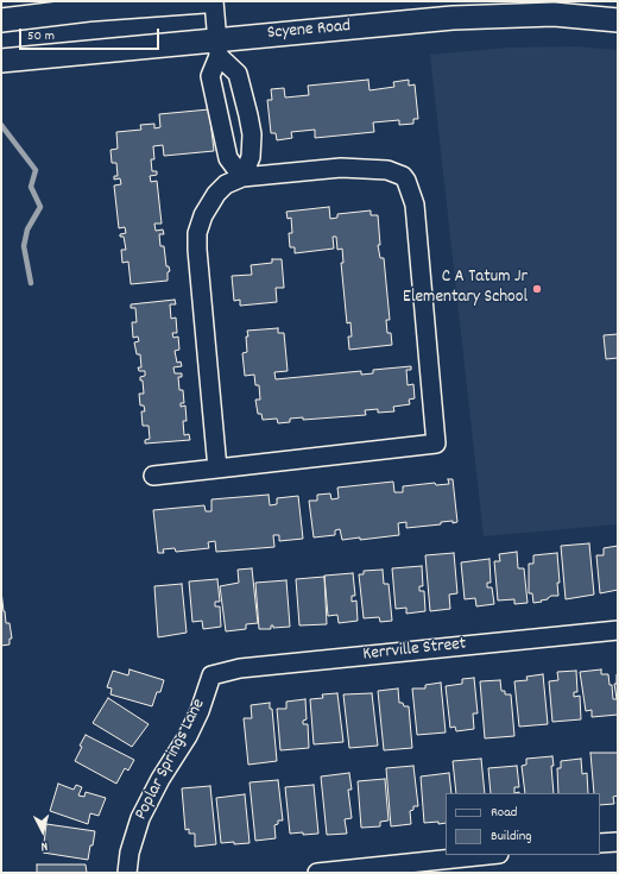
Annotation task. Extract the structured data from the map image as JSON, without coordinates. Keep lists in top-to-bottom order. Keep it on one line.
{"streets":{"main road":["Scyene Road"],"street":["Kerrville Street","Poplar Springs Lane"]},"crossings":[["Kerrville Street","Poplar Springs Lane"]],"places":["C A Tatum Jr Elementary School"],"legend":["Road","Building"],"scale_bar":"50 m","north":"bottom"}
